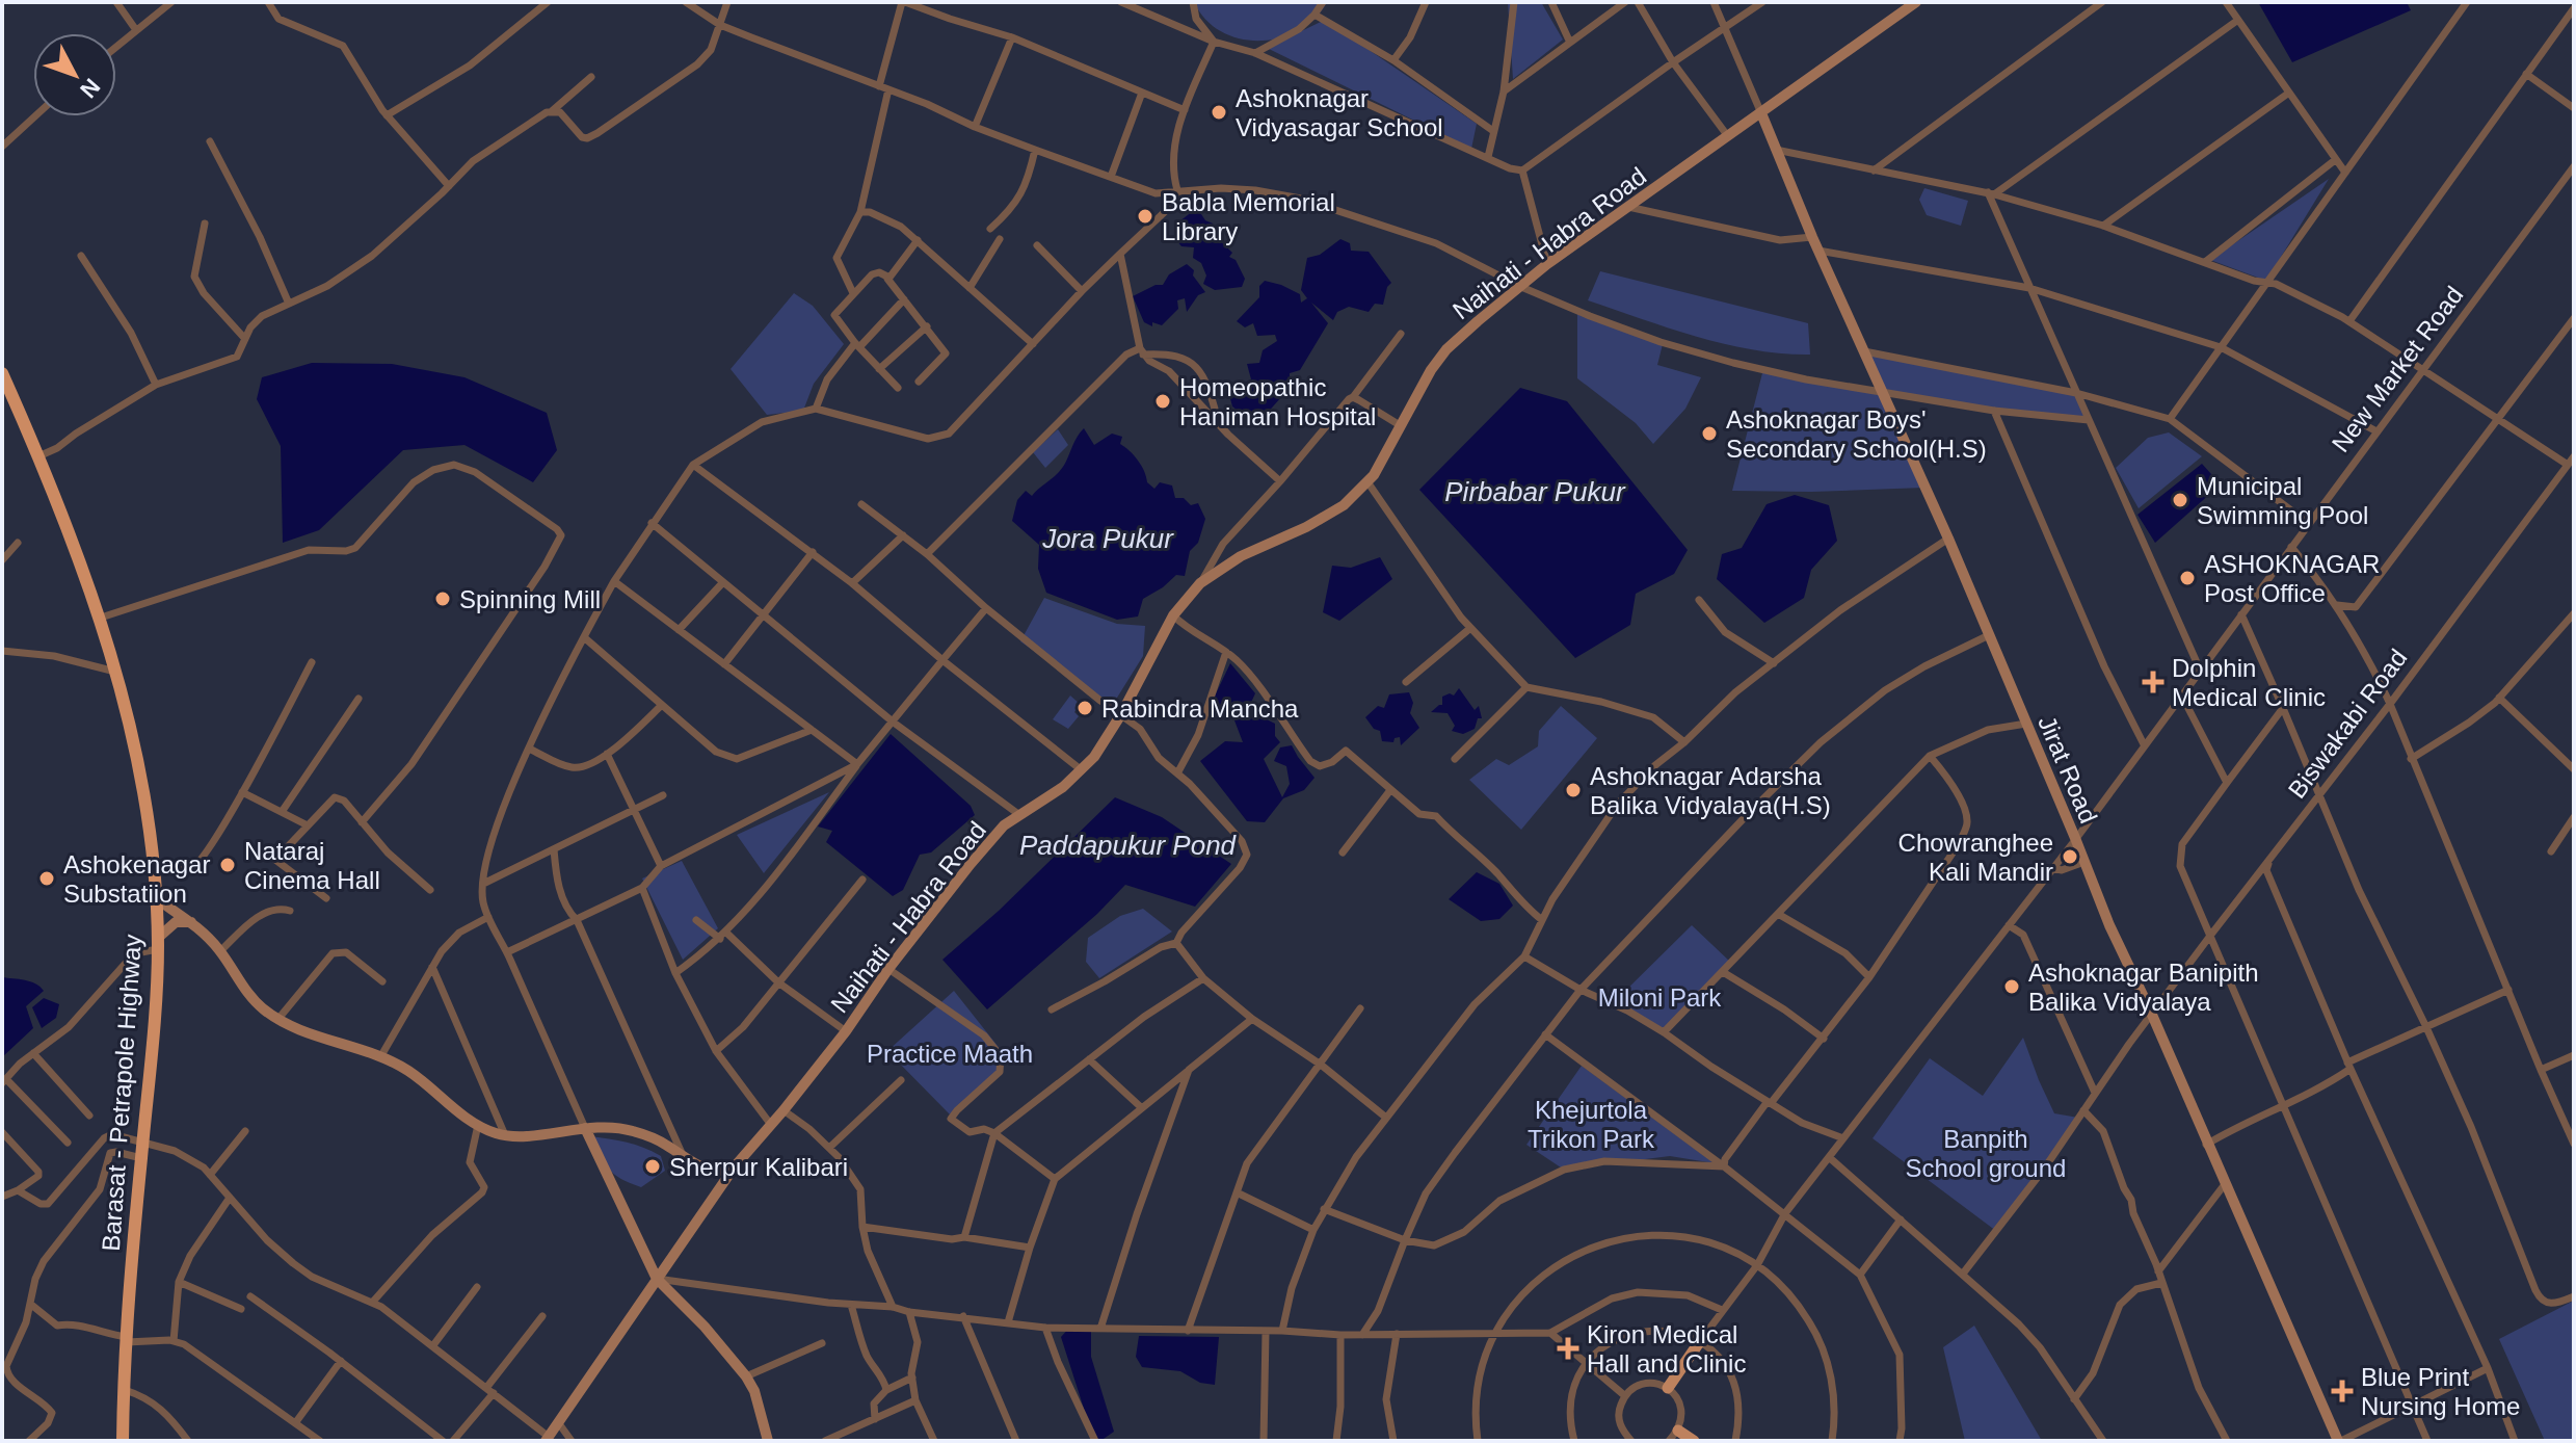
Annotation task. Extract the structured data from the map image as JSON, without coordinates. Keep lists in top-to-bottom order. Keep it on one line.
{"streets":{"highway":["Barasat - Petrapole Highway"],"main road":["Naihati - Habra Road","Jirat Road"],"street":["New Market Road","Biswakabi Road"]},"crossings":[["Naihati - Habra Road","Jirat Road"],["New Market Road","Jirat Road"],["Biswakabi Road","Jirat Road"]],"water":["Pirbabar Pukur","Jora Pukur","Paddapukur Pond"],"parks":["Miloni Park","Practice Maath","Khejurtola Trikon Park","Banpith School ground"],"places":{"other":["Ashoknagar Vidyasagar School","Babla Memorial Library","Homeopathic Haniman Hospital","Ashoknagar Boys' Secondary School(H.S)","Municipal Swimming Pool","ASHOKNAGAR Post Office","Spinning Mill","Rabindra Mancha","Ashoknagar Adarsha Balika Vidyalaya(H.S)","Chowranghee Kali Mandir","Nataraj Cinema Hall","Ashokenagar Substatiion","Ashoknagar Banipith Balika Vidyalaya","Sherpur Kalibari"],"health":["Dolphin Medical Clinic","Kiron Medical Hall and Clinic","Blue Print Nursing Home"]},"north":"bottom right"}
